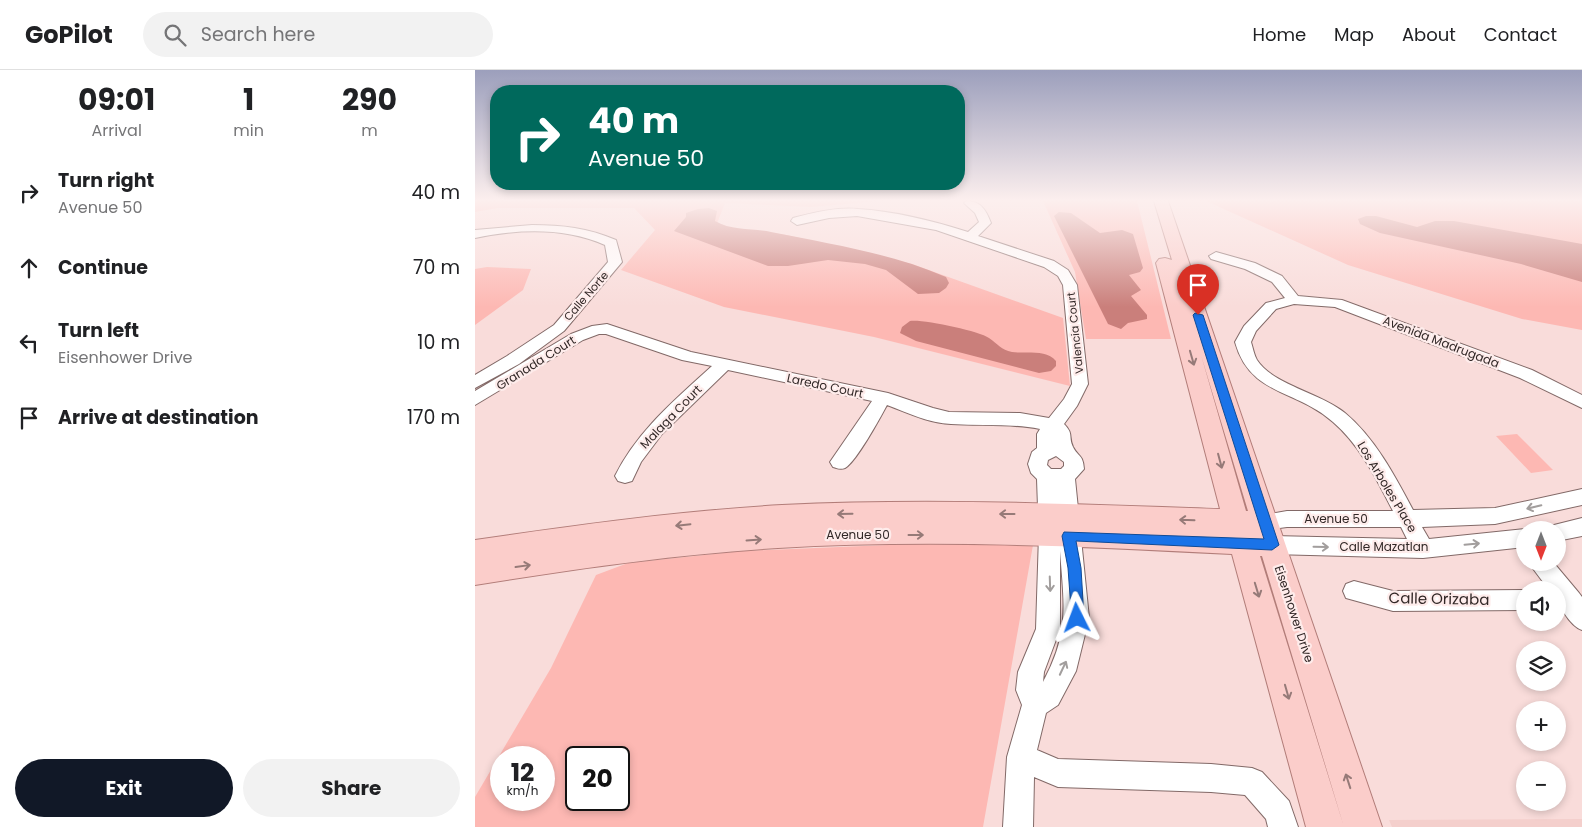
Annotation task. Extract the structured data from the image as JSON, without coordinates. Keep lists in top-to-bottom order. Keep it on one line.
{"streets":{"main road":["Avenue 50","Eisenhower Drive"],"street":["Calle Norte","Valencia Court","Avenida Madrugada","Granada Court","Laredo Court","Malaga Court","Los Arboles Place","Calle Mazatlan","Calle Orizaba"]},"crossings":[["Valencia Court","Laredo Court"],["Valencia Court","Avenue 50"],["Avenida Madrugada","Los Arboles Place"],["Granada Court","Laredo Court"],["Laredo Court","Malaga Court"],["Los Arboles Place","Avenue 50"],["Los Arboles Place","Calle Mazatlan"],["Avenue 50","Calle Mazatlan"],["Avenue 50","Eisenhower Drive"],["Calle Mazatlan","Eisenhower Drive"]],"north":"bottom","page":{"header":"GoPilot","search":"Search here","nav":["Home","Map","About","Contact"],"eta":["09:01","Arrival","1","min","290","m"],"turn":["40 m","Avenue 50"],"list":[{"name":"Turn right","note":"Avenue 50","value":"40 m"},{"name":"Continue","value":"70 m"},{"name":"Turn left","note":"Eisenhower Drive","value":"10 m"},{"name":"Arrive at destination","value":"170 m"}],"map_buttons":["+","−"],"speed":"12 km/h","limit":"20","buttons":["Exit","Share"]}}
